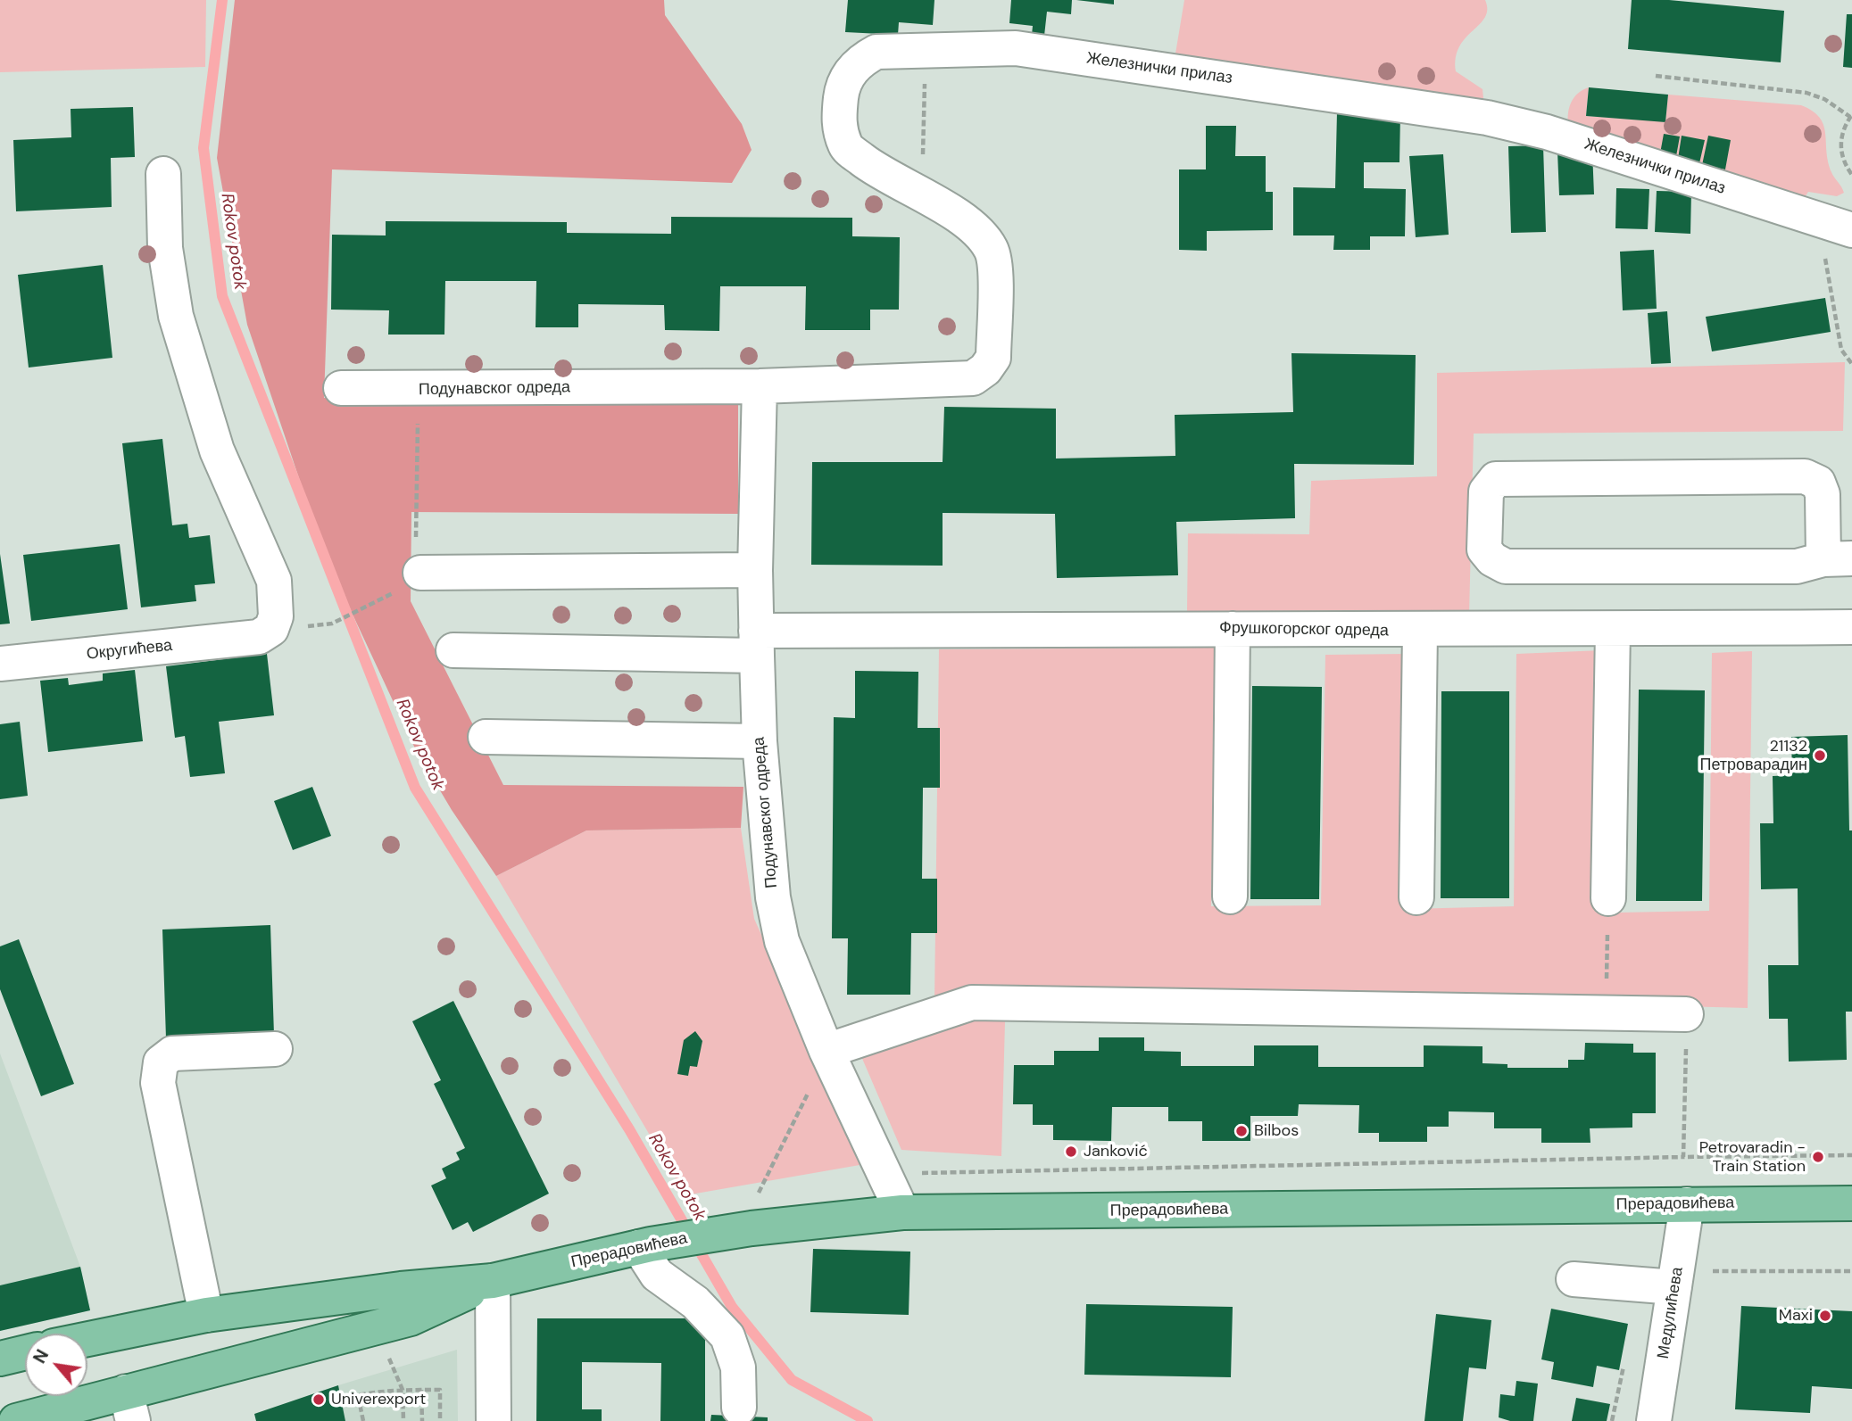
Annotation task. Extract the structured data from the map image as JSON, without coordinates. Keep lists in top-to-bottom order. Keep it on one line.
{"streets":{"main road":["Прерадовићева"],"street":["Железнички прилаз","Подунавског одреда","Фрушкогорског одреда","Округићева","Медулићева"]},"crossings":[["Железнички прилаз","Подунавског одреда"],["Подунавског одреда","Фрушкогорског одреда"],["Подунавског одреда","Прерадовићева"],["Прерадовићева","Медулићева"]],"water":["Rokov potok"],"places":["21132 Петроварадин","Bilbos","Janković","Petrovaradin - Train Station","Maxi","Univerexport"],"north":"top left"}
